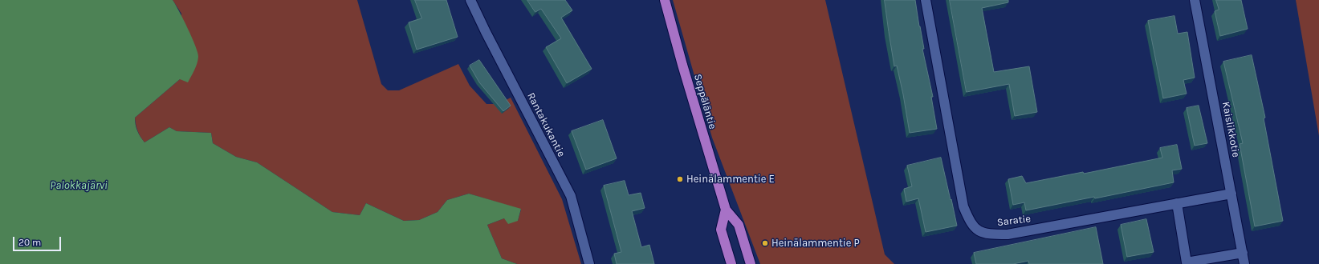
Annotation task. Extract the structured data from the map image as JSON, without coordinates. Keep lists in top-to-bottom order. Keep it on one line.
{"streets":{"main road":["Seppäläntie"],"street":["Rantakukantie","Kaislikkotie","Saratie"]},"crossings":[["Kaislikkotie","Saratie"]],"water":["Palokkajärvi"],"places":["Heinälammentie E","Heinälammentie P"],"scale_bar":"20 m"}
